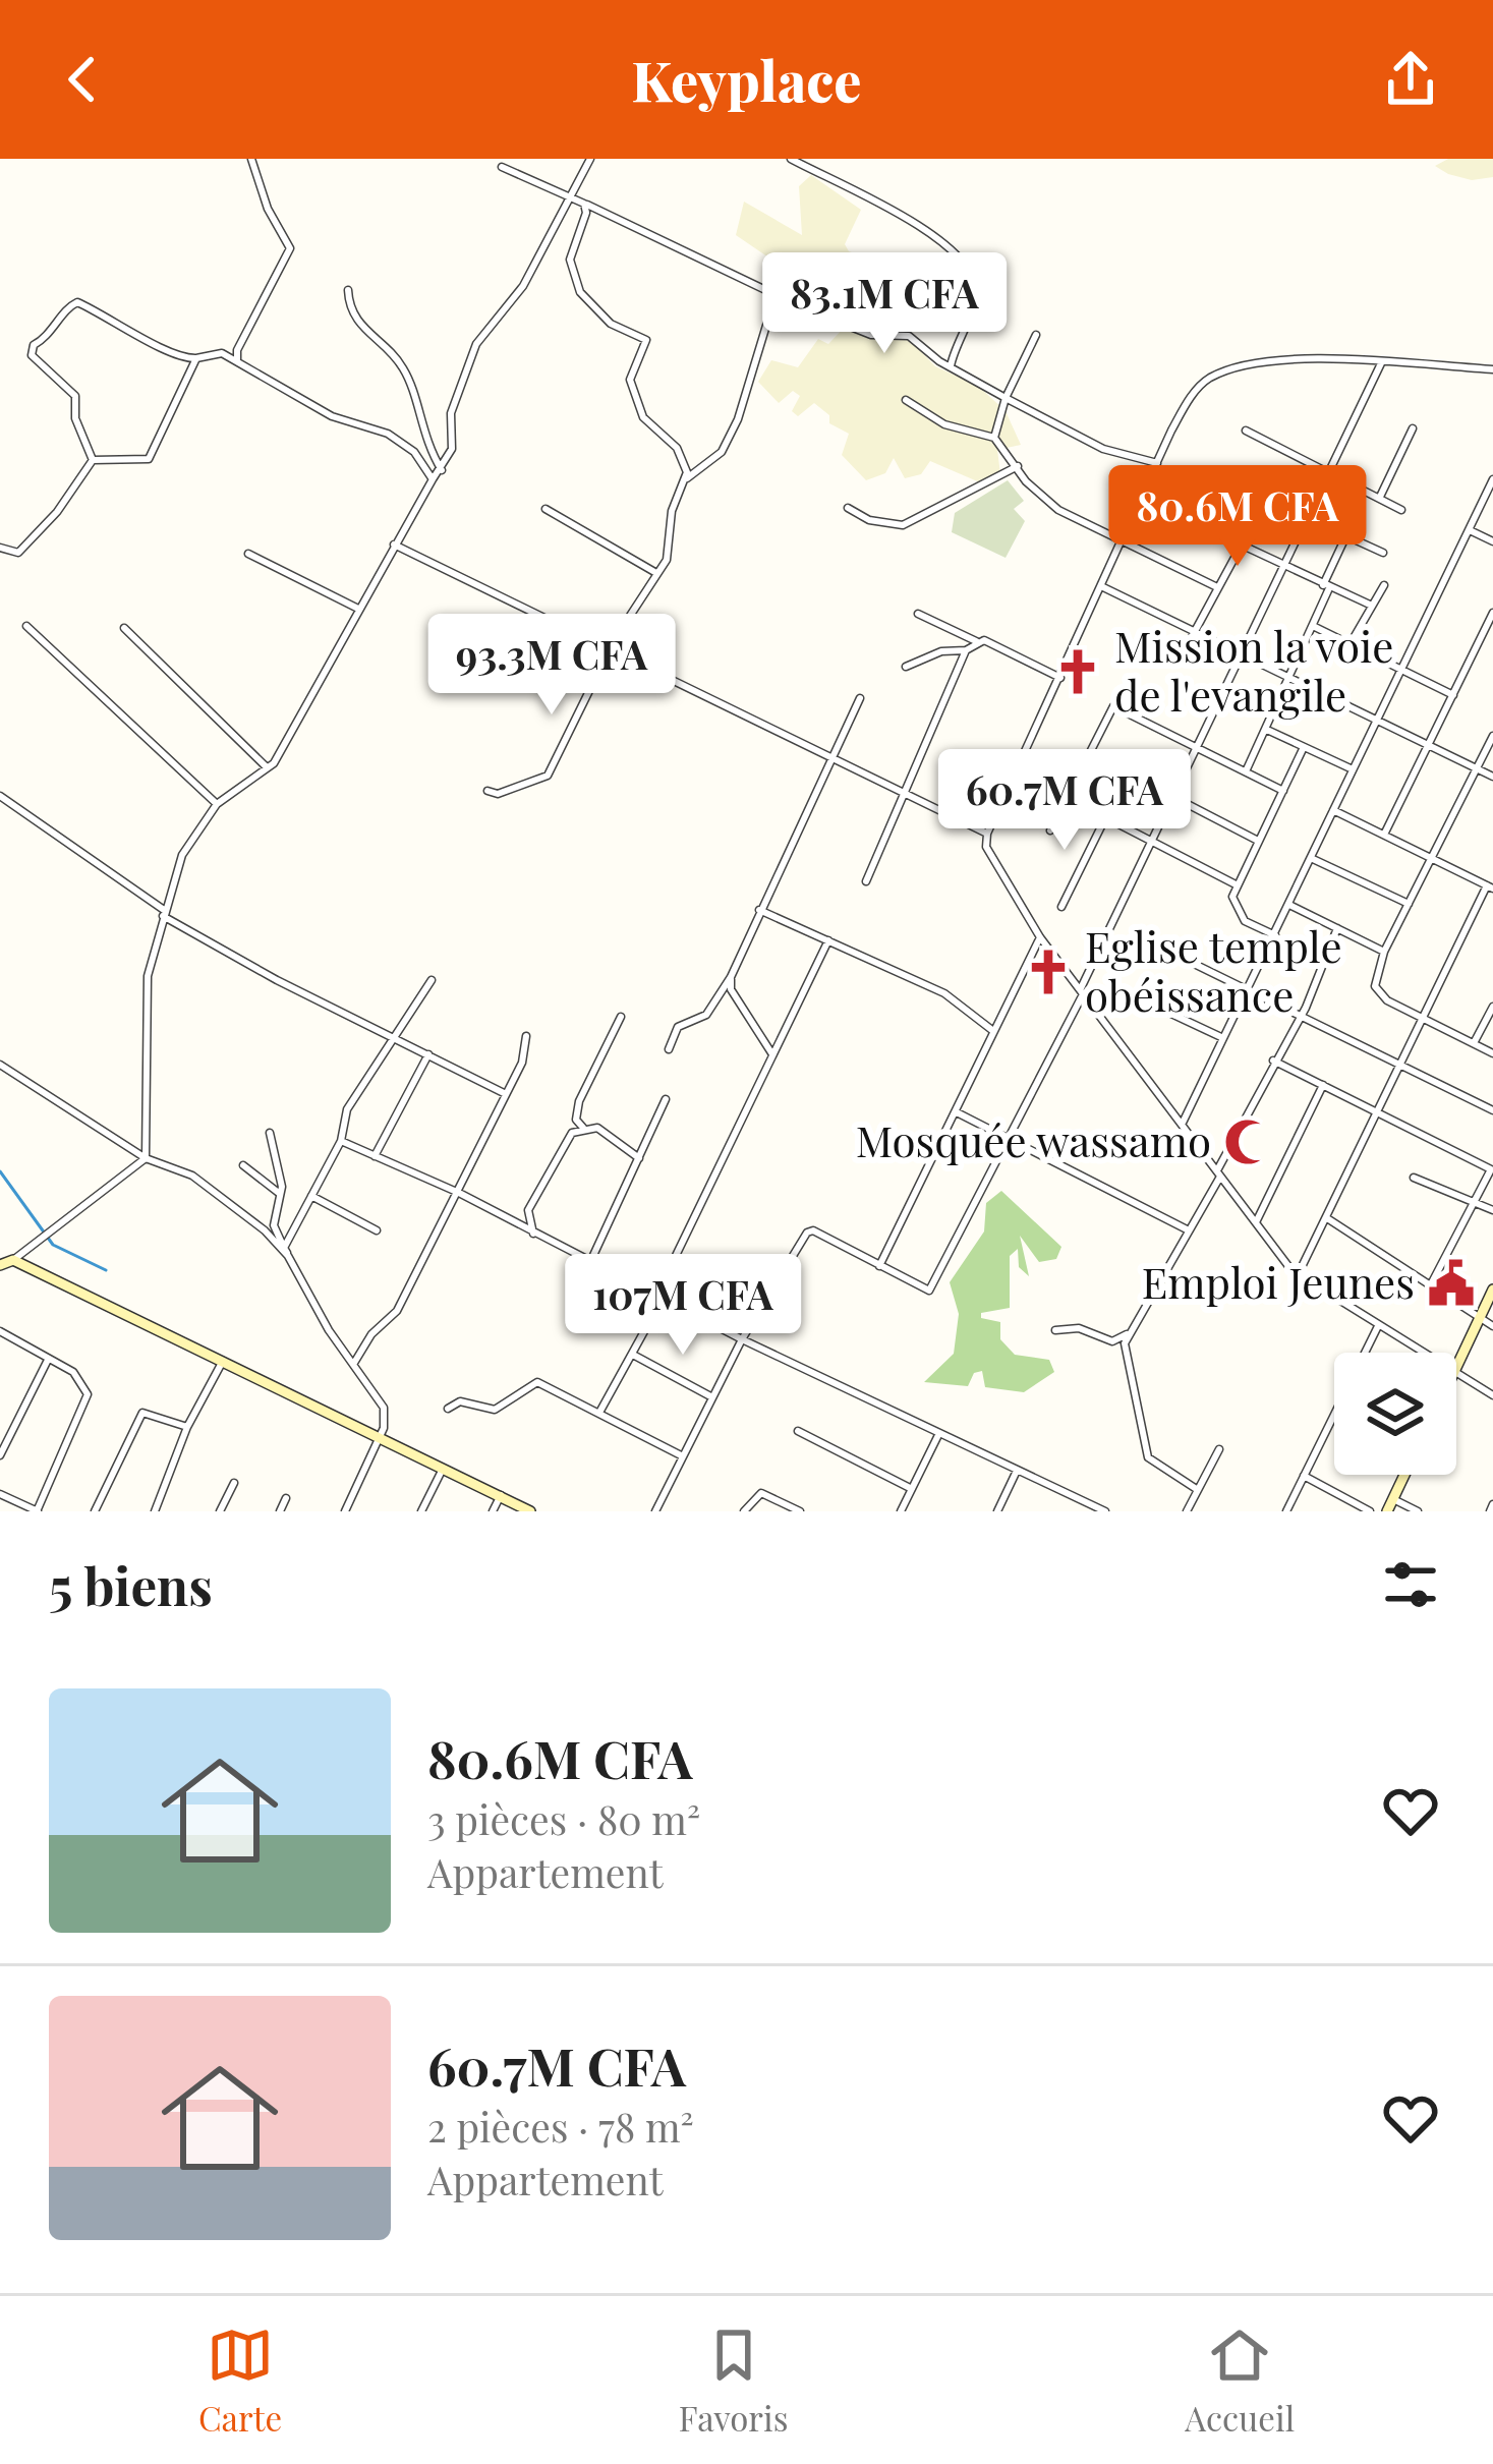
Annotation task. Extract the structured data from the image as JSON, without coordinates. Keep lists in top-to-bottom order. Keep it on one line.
{"places":{"church":["Mission la voie de l'evangile","Eglise temple obéissance"],"mosque":["Mosquée wassamo"],"public building":["Emploi Jeunes"]},"page":{"header":"Keyplace","price":["83.1M CFA","80.6M CFA","93.3M CFA","60.7M CFA","107M CFA"],"heading":"5 biens","list":[{"name":"80.6M CFA","note":"3 pièces · 80 m² · Appartement"},{"name":"60.7M CFA","note":"2 pièces · 78 m² · Appartement"}],"tabs":["Carte","Favoris","Accueil"]}}
